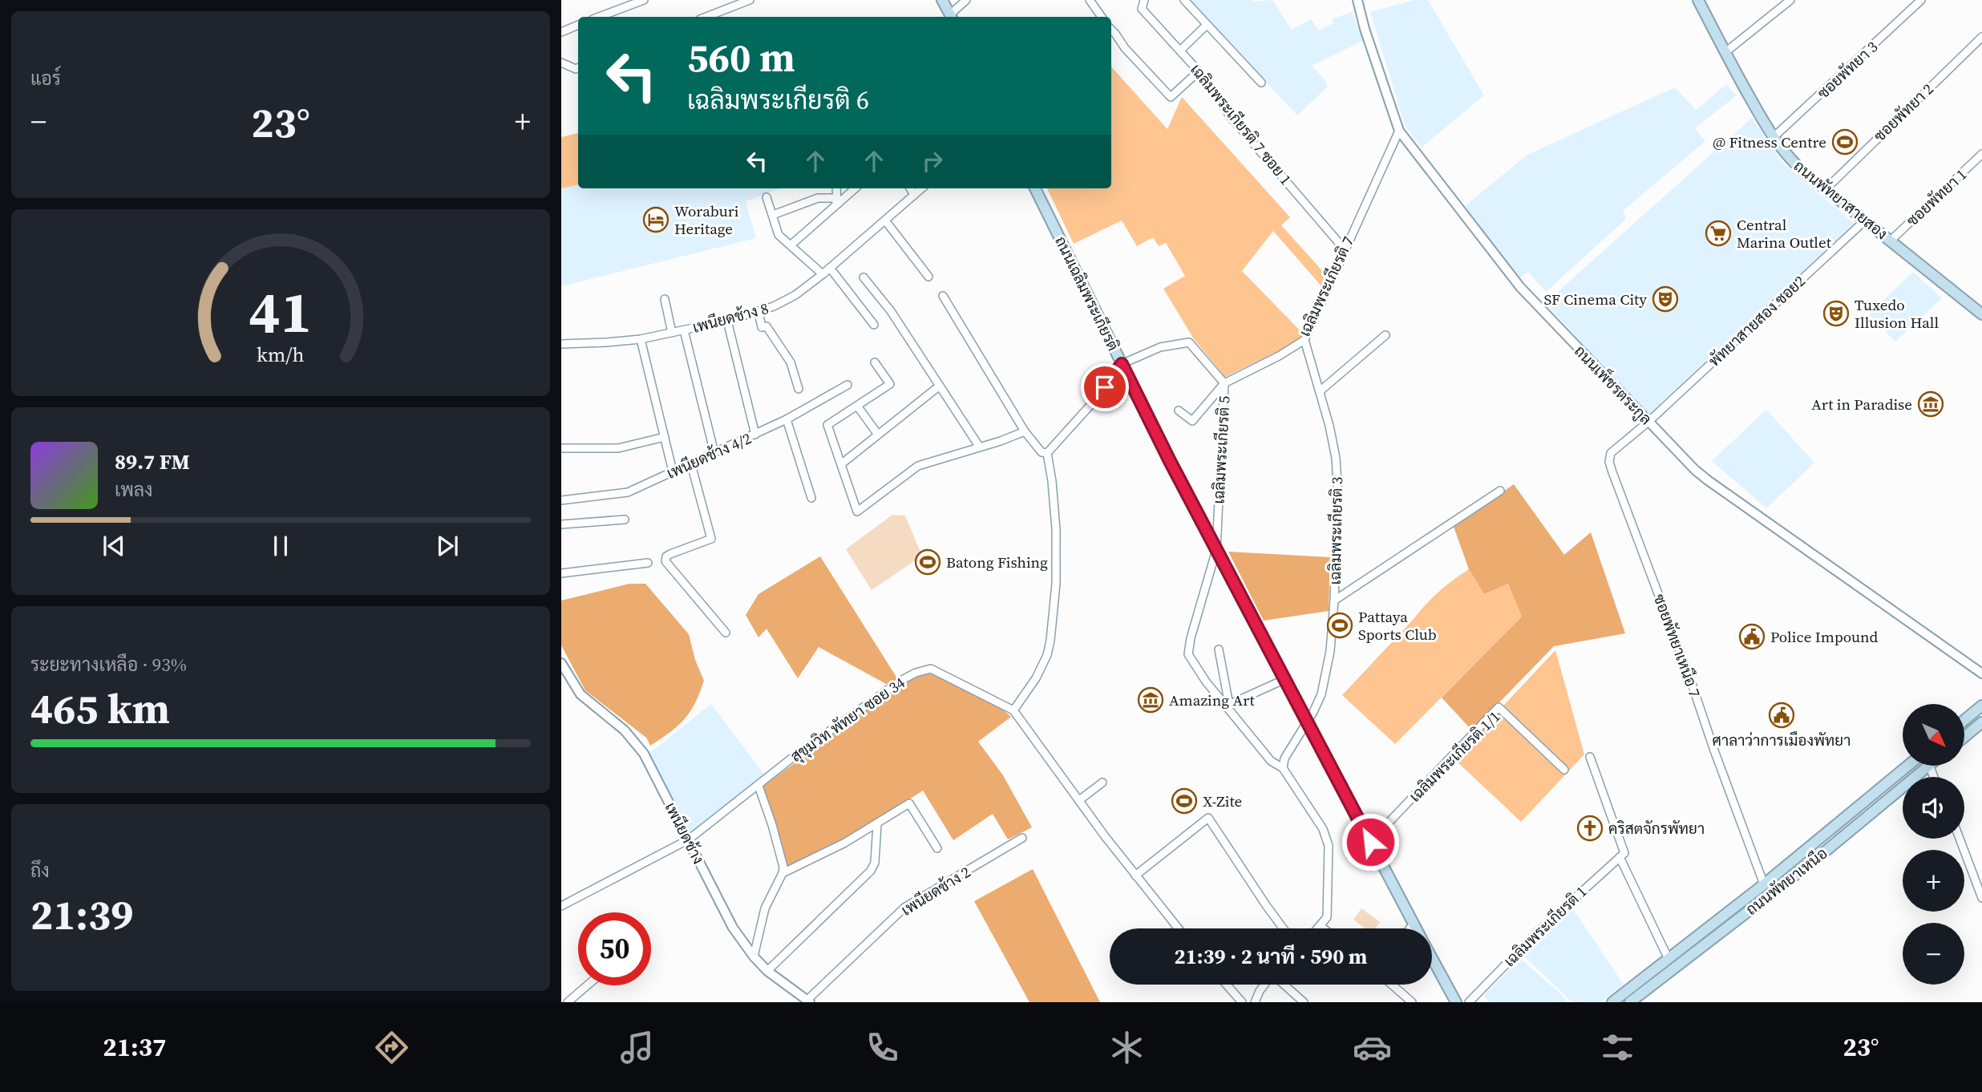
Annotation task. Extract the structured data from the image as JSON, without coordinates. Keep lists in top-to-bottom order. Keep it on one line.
{"streets":{"main road":["ถนนพัทยาสายสอง","ถนนเฉลิมพระเกียรติ","ถนนพัทยาเหนือ"],"street":["ซอยพัทยา 3","ซอยพัทยา 2","เฉลิมพระเกียรติ 7 ซอย 1","ซอยพัทยา 1","เฉลิมพระเกียรติ 7","เพนียดช้าง 8","พัทยาสายสอง ซอย2","ถนนเพ็ชรตระกูล","เฉลิมพระเกียรติ 5","เพนียดช้าง 4/2","เฉลิมพระเกียรติ 3","ซอยพัทยาเหนือ 7","สุขุมวิท พัทยา ซอย 34","เฉลิมพระเกียรติ 1/1","เพนียดช้าง","เพนียดช้าง 2","เฉลิมพระเกียรติ 1"]},"crossings":[["ซอยพัทยา 3","ถนนพัทยาสายสอง"],["ซอยพัทยา 2","ถนนพัทยาสายสอง"],["เฉลิมพระเกียรติ 7 ซอย 1","เฉลิมพระเกียรติ 7"],["ซอยพัทยา 1","ถนนพัทยาสายสอง"],["ถนนพัทยาสายสอง","พัทยาสายสอง ซอย2"],["เฉลิมพระเกียรติ 7","ถนนเพ็ชรตระกูล"],["เฉลิมพระเกียรติ 7","เฉลิมพระเกียรติ 5"],["เฉลิมพระเกียรติ 7","เฉลิมพระเกียรติ 3"],["ถนนเฉลิมพระเกียรติ","เฉลิมพระเกียรติ 5"],["ถนนเฉลิมพระเกียรติ","เฉลิมพระเกียรติ 3"],["ถนนเฉลิมพระเกียรติ","เฉลิมพระเกียรติ 1/1"],["พัทยาสายสอง ซอย2","ถนนเพ็ชรตระกูล"],["พัทยาสายสอง ซอย2","ซอยพัทยาเหนือ 7"],["ถนนเพ็ชรตระกูล","ซอยพัทยาเหนือ 7"],["ซอยพัทยาเหนือ 7","ถนนพัทยาเหนือ"],["สุขุมวิท พัทยา ซอย 34","เพนียดช้าง"],["เพนียดช้าง","เพนียดช้าง 2"]],"places":{"sports":["@ Fitness Centre","Batong Fishing","Pattaya Sports Club","X-Zite"],"hotel":["Woraburi Heritage"],"supermarket":["Central Marina Outlet"],"theatre":["SF Cinema City","Tuxedo Illusion Hall"],"museum":["Art in Paradise","Amazing Art"],"public building":["Police Impound","ศาลาว่าการเมืองพัทยา"],"church":["คริสตจักรพัทยา"]},"north":"bottom right","page":{"tile":["แอร์",["ระยะทางเหลือ · 93%","465 km"],["ถึง","21:39"]],"turn":["560 m","เฉลิมพระเกียรติ 6"],"heat":["−","23°","+"],"song":["89.7 FM","เพลง"],"map_buttons":["+","−"],"limit":"50","trip":"21:39 · 2 นาที · 590 m","tabs":["21:37","23°"],"gauge":["41","km/h"]}}
